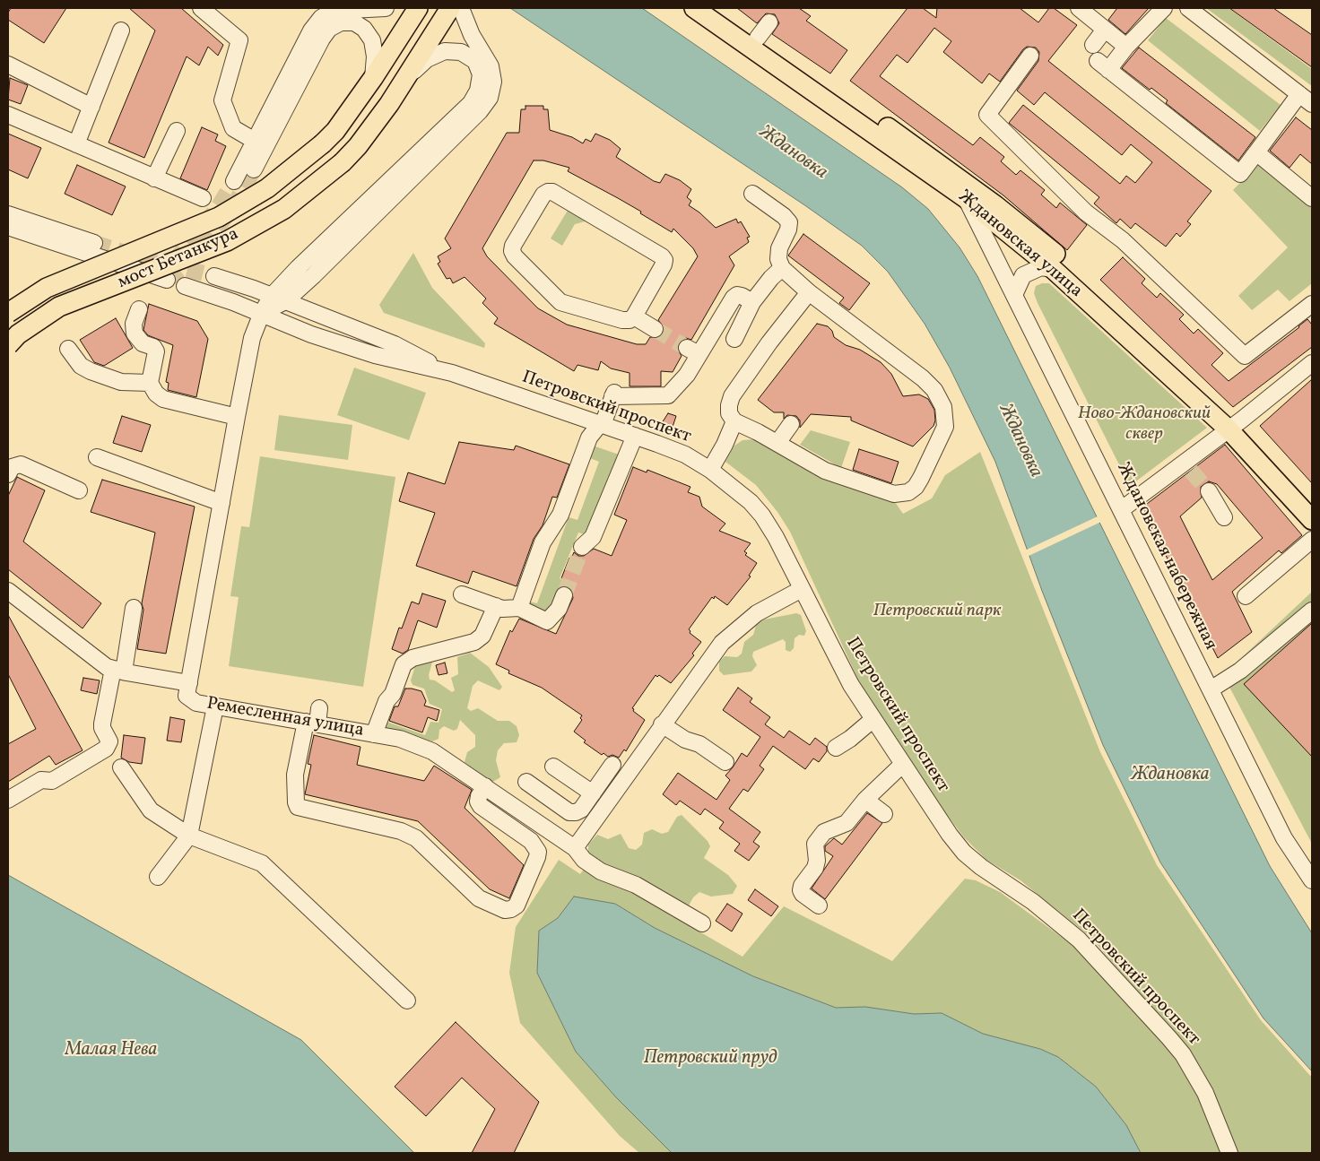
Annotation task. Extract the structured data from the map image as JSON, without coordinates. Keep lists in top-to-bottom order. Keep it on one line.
{"streets":{"main road":["Ждановская улица","мост Бетанкура"],"street":["Петровский проспект","Ждановская набережная","Ремесленная улица"]},"crossings":[["Ждановская улица","Ждановская набережная"],["Петровский проспект","Ремесленная улица"]],"water":["Ждановка","Малая Нева","Петровский пруд"],"parks":["Ново-Ждановский сквер","Петровский парк"]}
